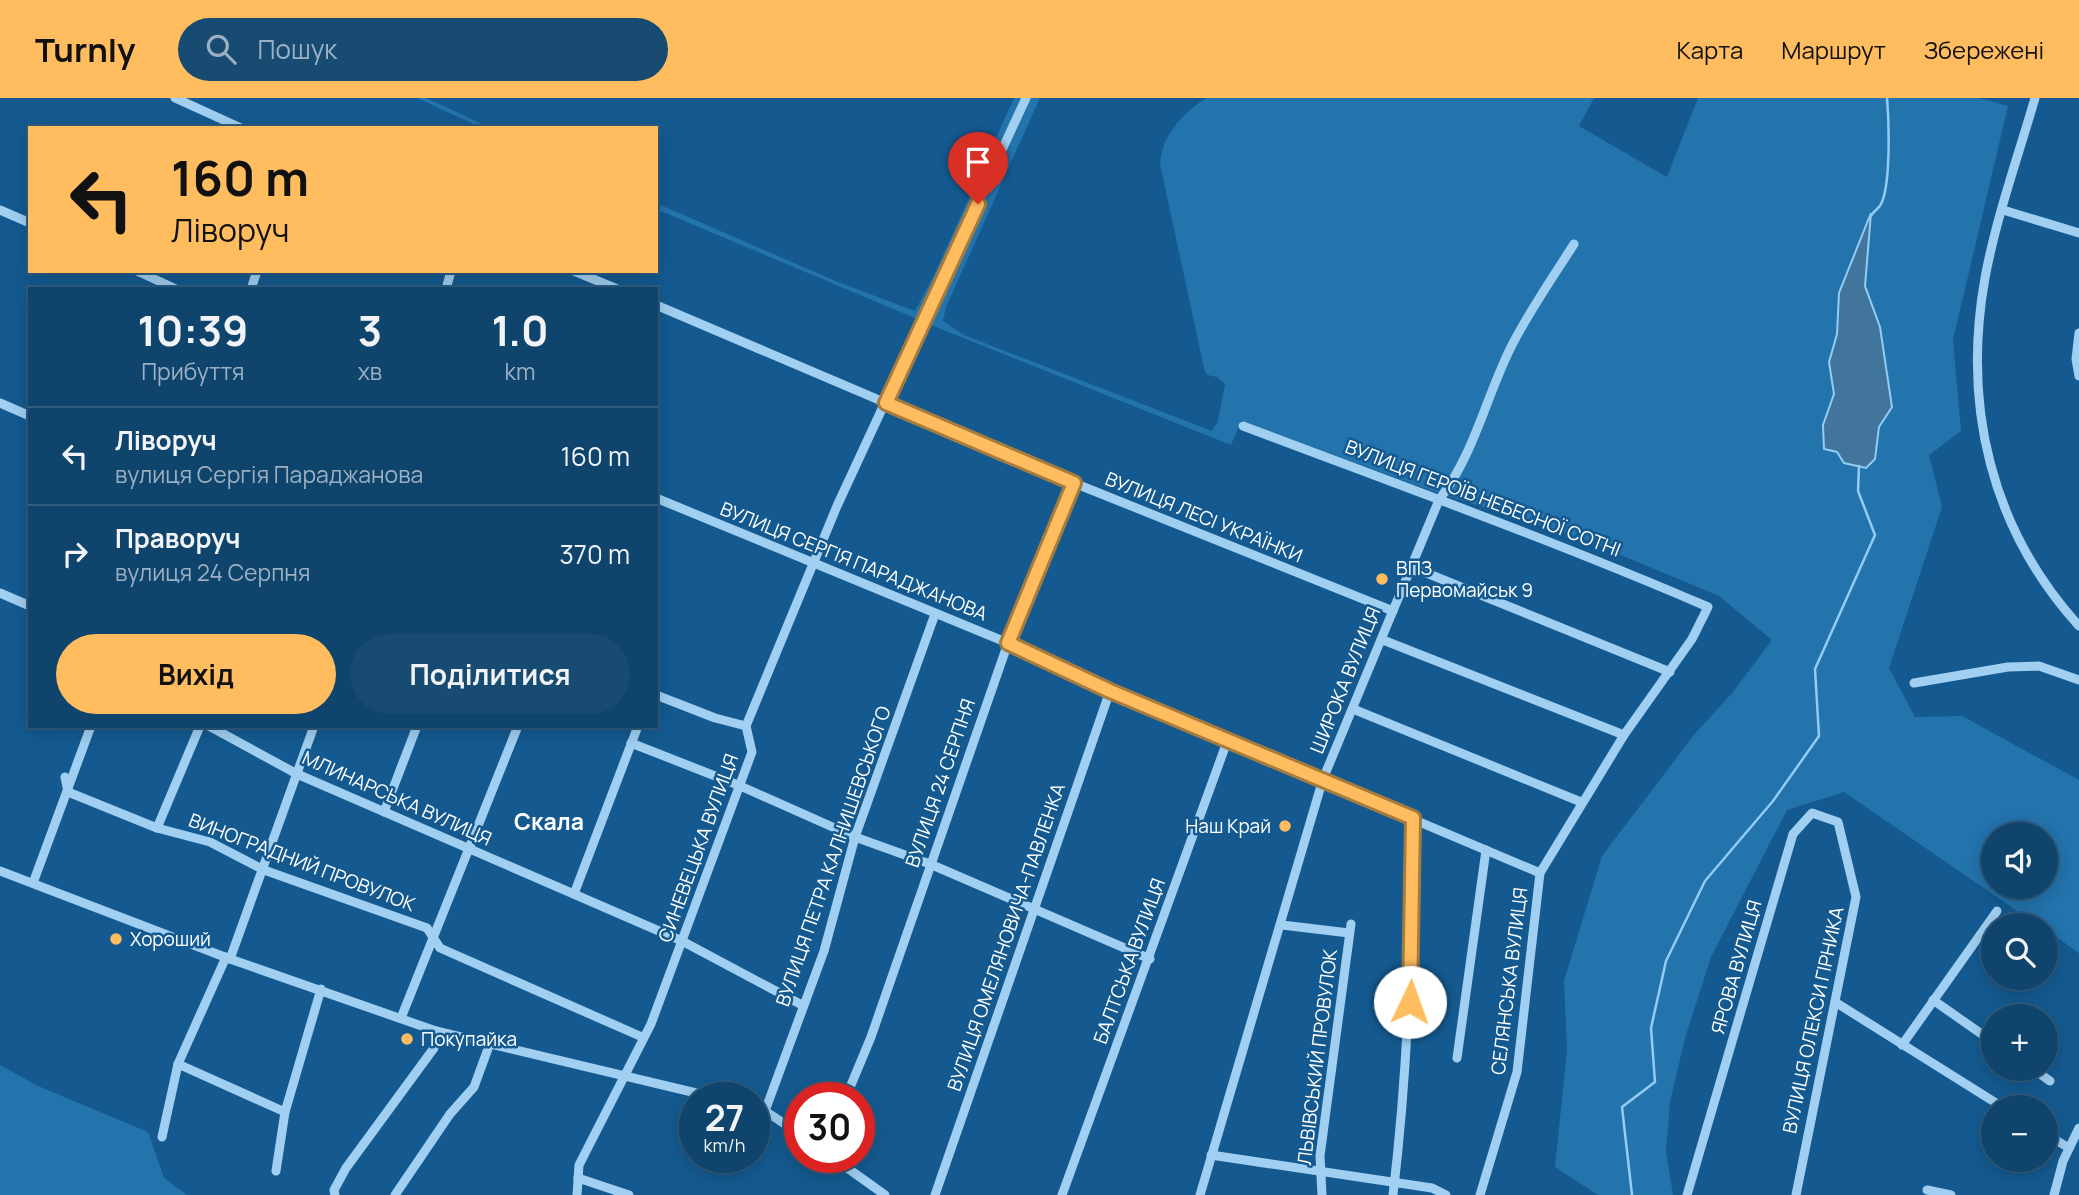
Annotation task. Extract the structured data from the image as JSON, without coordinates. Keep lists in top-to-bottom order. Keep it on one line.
{"streets":{"street":["ВУЛИЦЯ ГЕРОЇВ НЕБЕСНОЇ СОТНІ","ВУЛИЦЯ ЛЕСІ УКРАЇНКИ","ВУЛИЦЯ СЕРГІЯ ПАРАДЖАНОВА","ШИРОКА ВУЛИЦЯ","ВУЛИЦЯ 24 СЕРПНЯ","МЛИНАРСЬКА ВУЛИЦЯ","СИНЕВЕЦЬКА ВУЛИЦЯ","ВУЛИЦЯ ПЕТРА КАЛНИШЕВСЬКОГО","ВИНОГРАДНИЙ ПРОВУЛОК","ВУЛИЦЯ ОМЕЛЯНОВИЧА-ПАВЛЕНКА","БАЛТСЬКА ВУЛИЦЯ","ЯРОВА ВУЛИЦЯ","СЕЛЯНСЬКА ВУЛИЦЯ","ВУЛИЦЯ ОЛЕКСИ ГІРНИКА","ЛЬВІВСЬКИЙ ПРОВУЛОК"]},"crossings":[["ВУЛИЦЯ ГЕРОЇВ НЕБЕСНОЇ СОТНІ","ШИРОКА ВУЛИЦЯ"],["ВУЛИЦЯ ГЕРОЇВ НЕБЕСНОЇ СОТНІ","СЕЛЯНСЬКА ВУЛИЦЯ"],["ВУЛИЦЯ ЛЕСІ УКРАЇНКИ","ШИРОКА ВУЛИЦЯ"],["ВУЛИЦЯ ЛЕСІ УКРАЇНКИ","ВУЛИЦЯ 24 СЕРПНЯ"],["ВУЛИЦЯ ЛЕСІ УКРАЇНКИ","СИНЕВЕЦЬКА ВУЛИЦЯ"],["ВУЛИЦЯ СЕРГІЯ ПАРАДЖАНОВА","ШИРОКА ВУЛИЦЯ"],["ВУЛИЦЯ СЕРГІЯ ПАРАДЖАНОВА","ВУЛИЦЯ 24 СЕРПНЯ"],["ВУЛИЦЯ СЕРГІЯ ПАРАДЖАНОВА","СИНЕВЕЦЬКА ВУЛИЦЯ"],["ВУЛИЦЯ СЕРГІЯ ПАРАДЖАНОВА","ВУЛИЦЯ ПЕТРА КАЛНИШЕВСЬКОГО"],["ВУЛИЦЯ СЕРГІЯ ПАРАДЖАНОВА","ВУЛИЦЯ ОМЕЛЯНОВИЧА-ПАВЛЕНКА"],["ВУЛИЦЯ СЕРГІЯ ПАРАДЖАНОВА","БАЛТСЬКА ВУЛИЦЯ"],["ВУЛИЦЯ СЕРГІЯ ПАРАДЖАНОВА","СЕЛЯНСЬКА ВУЛИЦЯ"],["ШИРОКА ВУЛИЦЯ","ЛЬВІВСЬКИЙ ПРОВУЛОК"],["МЛИНАРСЬКА ВУЛИЦЯ","СИНЕВЕЦЬКА ВУЛИЦЯ"],["МЛИНАРСЬКА ВУЛИЦЯ","ВУЛИЦЯ ПЕТРА КАЛНИШЕВСЬКОГО"],["СИНЕВЕЦЬКА ВУЛИЦЯ","ВИНОГРАДНИЙ ПРОВУЛОК"],["ЯРОВА ВУЛИЦЯ","ВУЛИЦЯ ОЛЕКСИ ГІРНИКА"]],"districts":["Скала"],"places":["ВПЗ Первомайськ 9","Наш Край","Хороший","Покупайка"],"page":{"header":"Turnly","search":"Пошук","nav":["Карта","Маршрут","Збережені"],"turn":["160 m","Ліворуч"],"eta":["10:39","Прибуття","3","хв","1.0","km"],"list":[{"name":"Ліворуч","note":"вулиця Сергія Параджанова","value":"160 m"},{"name":"Праворуч","note":"вулиця 24 Серпня","value":"370 m"}],"buttons":["Вихід","Поділитися"],"map_buttons":["+","−"],"speed":"27 km/h","limit":"30"}}
